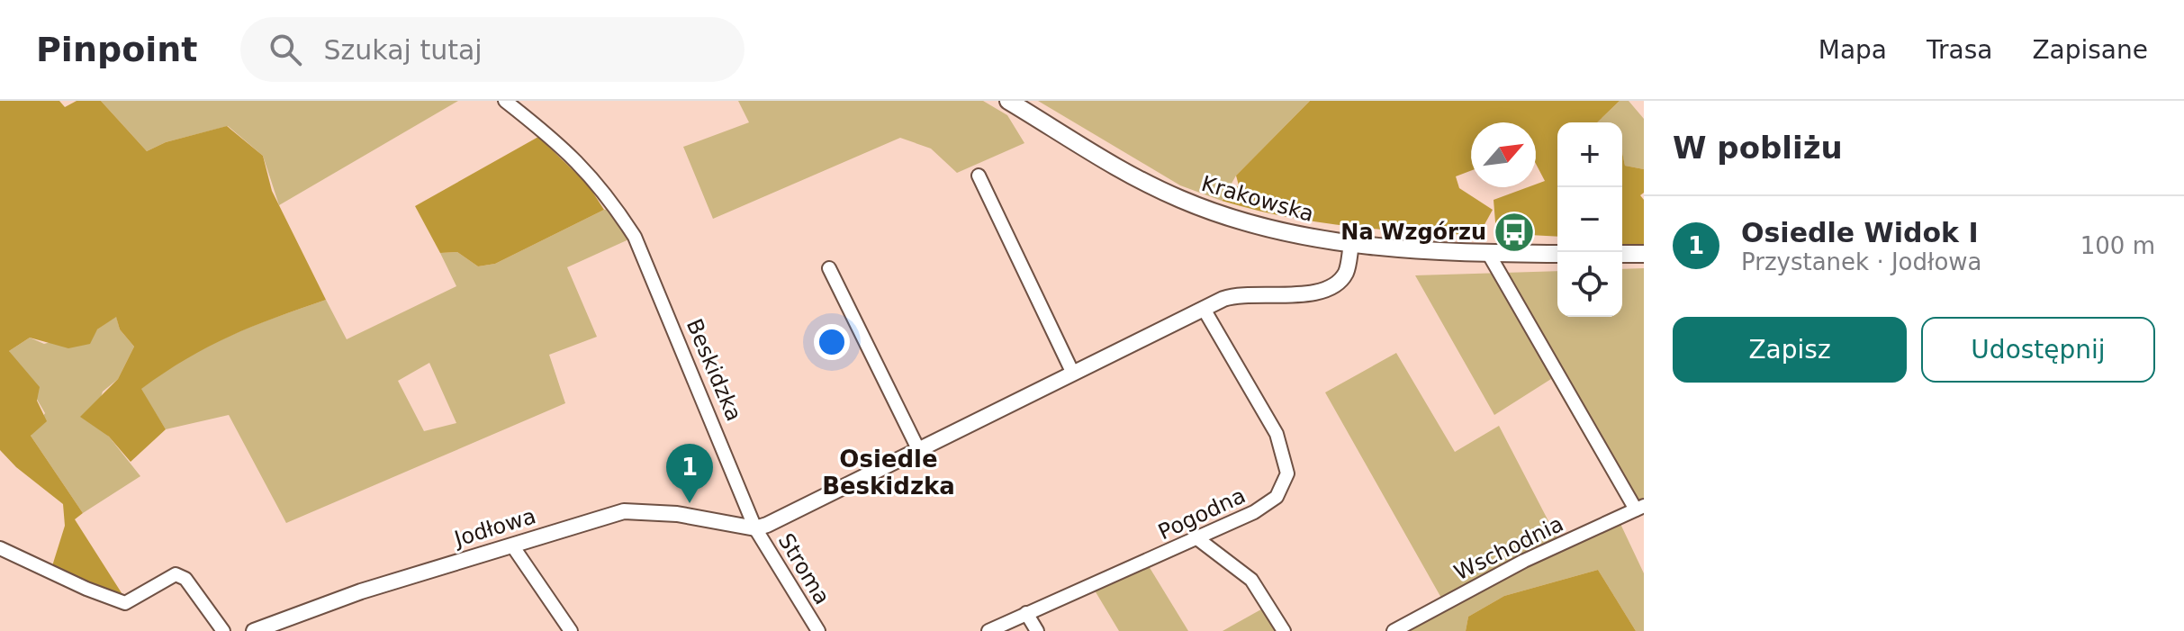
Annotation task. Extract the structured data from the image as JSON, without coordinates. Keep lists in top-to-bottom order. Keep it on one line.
{"streets":{"main road":["Krakowska"],"street":["Beskidzka","Pogodna","Jodłowa","Wschodnia","Stroma"]},"crossings":[["Beskidzka","Jodłowa"],["Beskidzka","Stroma"],["Jodłowa","Stroma"]],"districts":["Osiedle Beskidzka"],"places":{"bus stop":["Na Wzgórzu"]},"north":"top right","page":{"header":"Pinpoint","search":"Szukaj tutaj","nav":["Mapa","Trasa","Zapisane"],"heading":"W pobliżu","map_buttons":["+","−"],"list":[{"mark":"1","name":"Osiedle Widok I","note":"Przystanek · Jodłowa","value":"100 m"}],"buttons":["Zapisz","Udostępnij"],"pins":"1"}}
